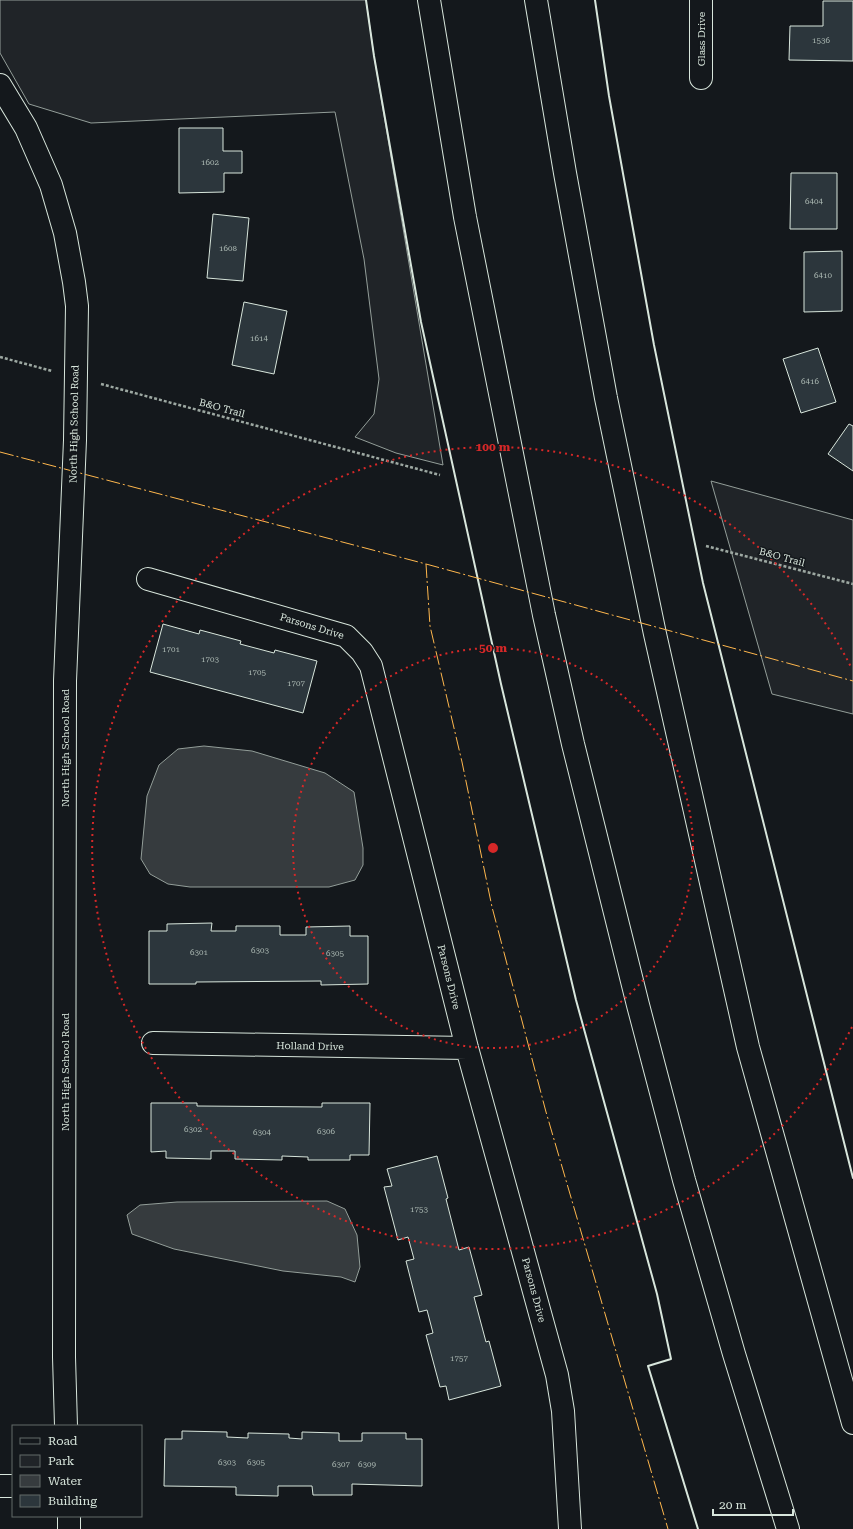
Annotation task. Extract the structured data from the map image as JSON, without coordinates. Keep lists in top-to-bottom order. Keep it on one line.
{"streets":{"main road":["Glass Drive","North High School Road","Parsons Drive","Holland Drive"],"path":["B&O Trail"]},"crossings":[["B&O Trail","North High School Road"],["Parsons Drive","Holland Drive"]],"house_numbers":["1536","1602","6404","1608","6410","1614","6416","1701","1703","1705","1707","6303","6301","6305","6302","6306","6304","1753","1757","6303","6305","6307","6309"],"legend":["Road","Park","Water","Building"],"scale_bar":"20 m","rings":["100 m","50 m"]}
